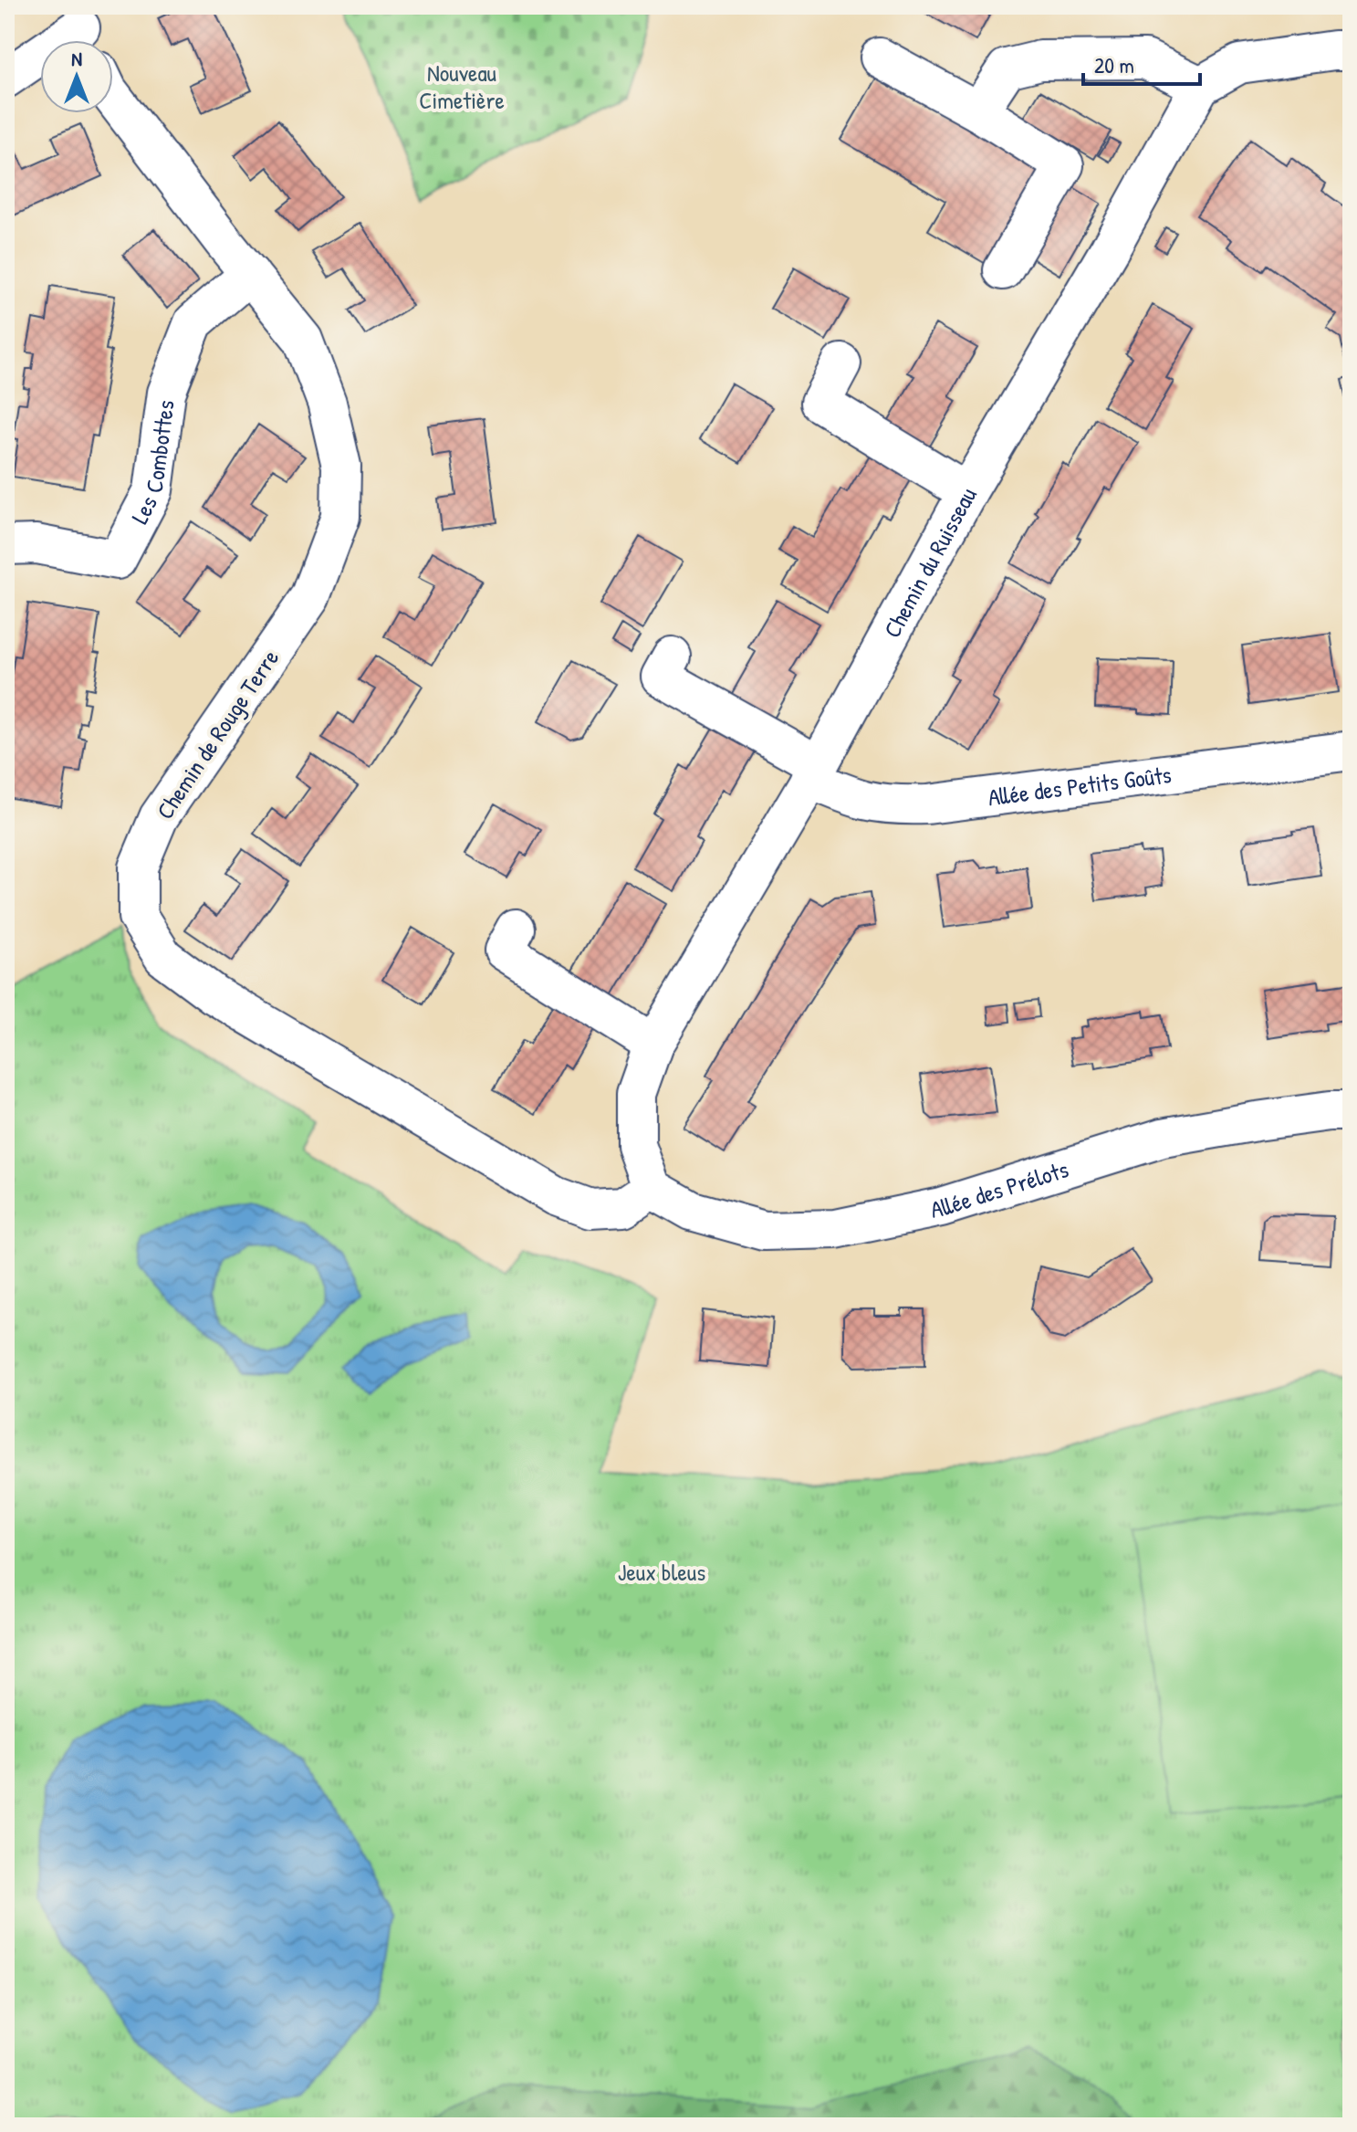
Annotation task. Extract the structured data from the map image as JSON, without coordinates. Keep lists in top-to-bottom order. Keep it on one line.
{"streets":{"street":["Les Combottes","Chemin du Ruisseau","Chemin de Rouge Terre","Allée des Petits Goûts","Allée des Prélots"]},"crossings":[["Les Combottes","Chemin de Rouge Terre"],["Chemin du Ruisseau","Chemin de Rouge Terre"],["Chemin du Ruisseau","Allée des Petits Goûts"],["Chemin du Ruisseau","Allée des Prélots"],["Chemin de Rouge Terre","Allée des Prélots"]],"parks":["Nouveau Cimetière","Jeux bleus"],"scale_bar":"20 m","north":"top"}
